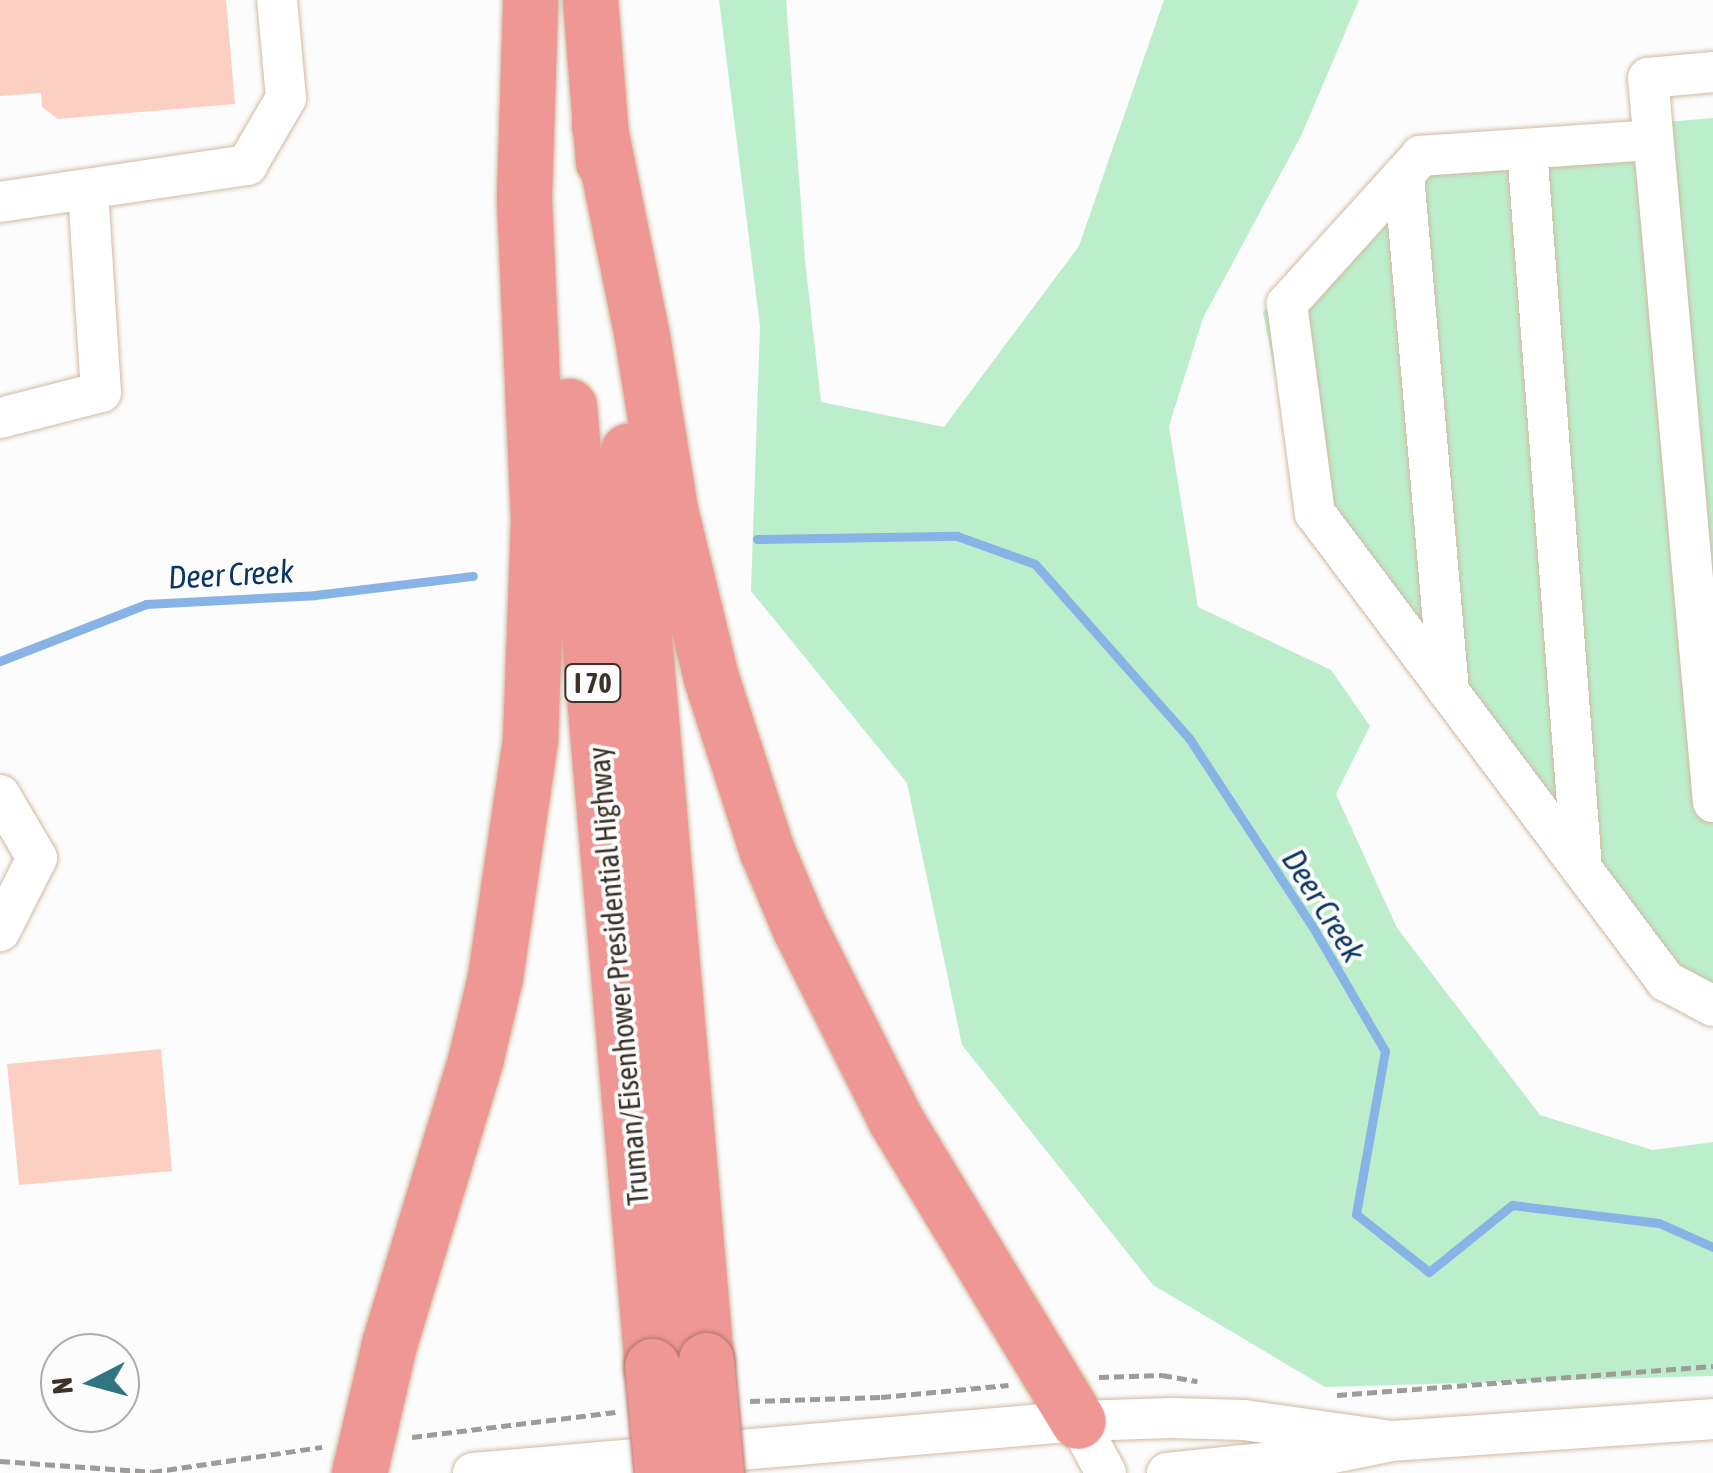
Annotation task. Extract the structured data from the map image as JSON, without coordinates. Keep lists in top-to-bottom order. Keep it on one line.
{"streets":{"highway":["I 70","Truman/Eisenhower Presidential Highway"]},"water":["Deer Creek"],"north":"left"}
